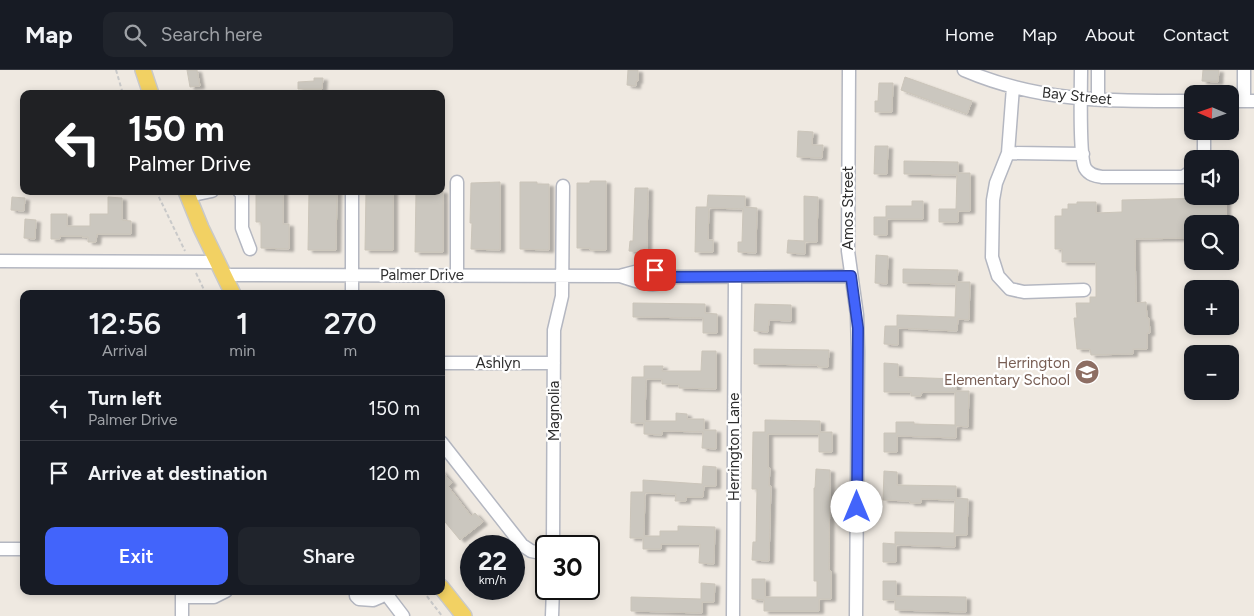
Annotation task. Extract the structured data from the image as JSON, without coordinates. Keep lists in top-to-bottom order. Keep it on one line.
{"streets":{"street":["Bay Street","Amos Street","Palmer Drive","Ashlyn","Magnolia","Herrington Lane"]},"crossings":[["Amos Street","Palmer Drive"],["Palmer Drive","Magnolia"],["Palmer Drive","Herrington Lane"],["Ashlyn","Magnolia"]],"places":{"school or university":["Herrington Elementary School"]},"north":"left","page":{"header":"Map","search":"Search here","nav":["Home","Map","About","Contact"],"map_buttons":["+","−"],"turn":["150 m","Palmer Drive"],"eta":["12:56","Arrival","1","min","270","m"],"list":[{"name":"Turn left","note":"Palmer Drive","value":"150 m"},{"name":"Arrive at destination","value":"120 m"}],"buttons":["Exit","Share"],"speed":"22 km/h","limit":"30"}}
